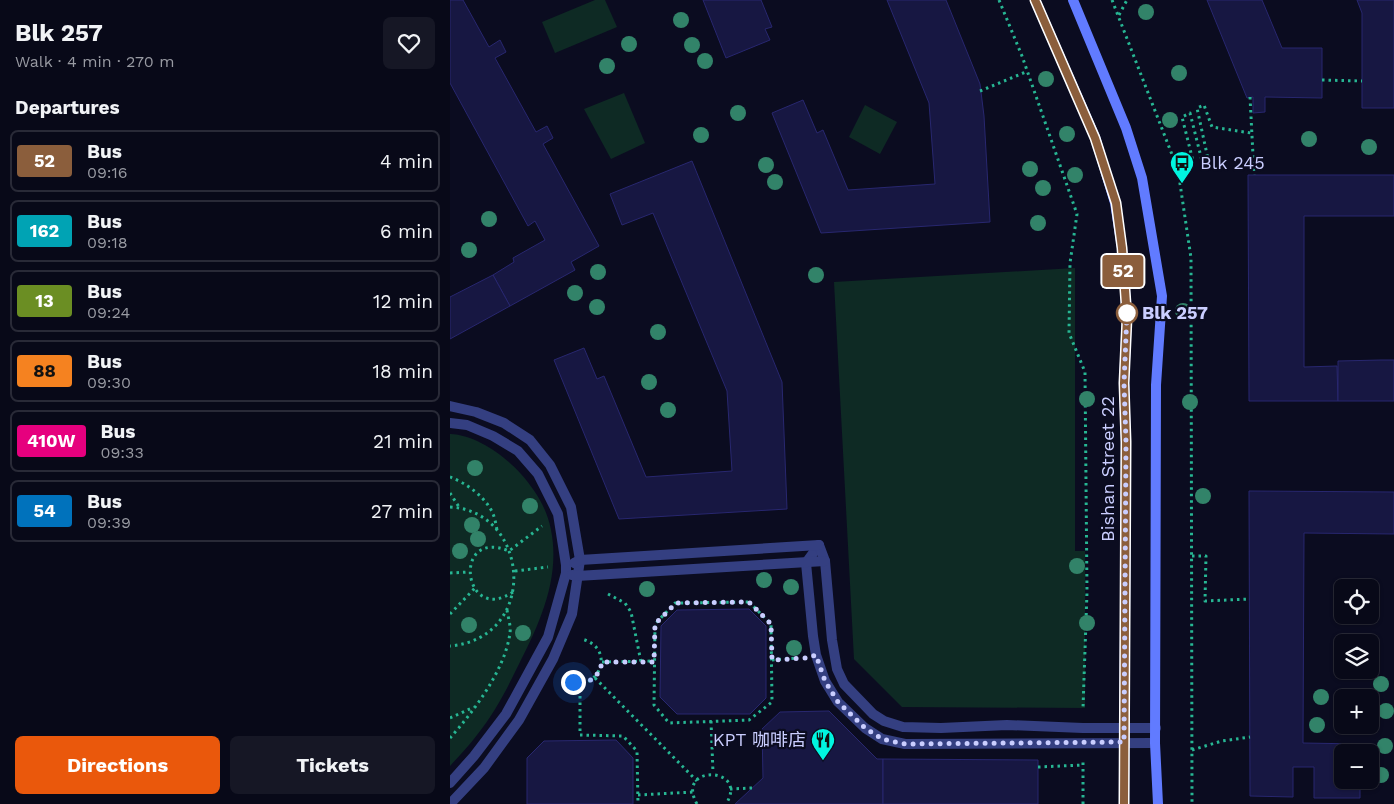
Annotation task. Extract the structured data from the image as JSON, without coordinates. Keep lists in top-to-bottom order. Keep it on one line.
{"streets":{"main road":["Bishan Street 22"]},"places":{"bus stop":["Blk 245"],"other":["Blk 257"],"restaurant":["KPT 咖啡店"]},"lines":["bus line 52"],"page":{"heading":[["Blk 257","Walk · 4 min · 270 m"],"Departures"],"on_map":"52","list":[{"mark":"52","name":"Bus","note":"09:16","value":"4 min"},{"mark":"162","name":"Bus","note":"09:18","value":"6 min"},{"mark":"13","name":"Bus","note":"09:24","value":"12 min"},{"mark":"88","name":"Bus","note":"09:30","value":"18 min"},{"mark":"410W","name":"Bus","note":"09:33","value":"21 min"},{"mark":"54","name":"Bus","note":"09:39","value":"27 min"}],"map_buttons":["+","−"],"buttons":["Directions","Tickets"]}}
